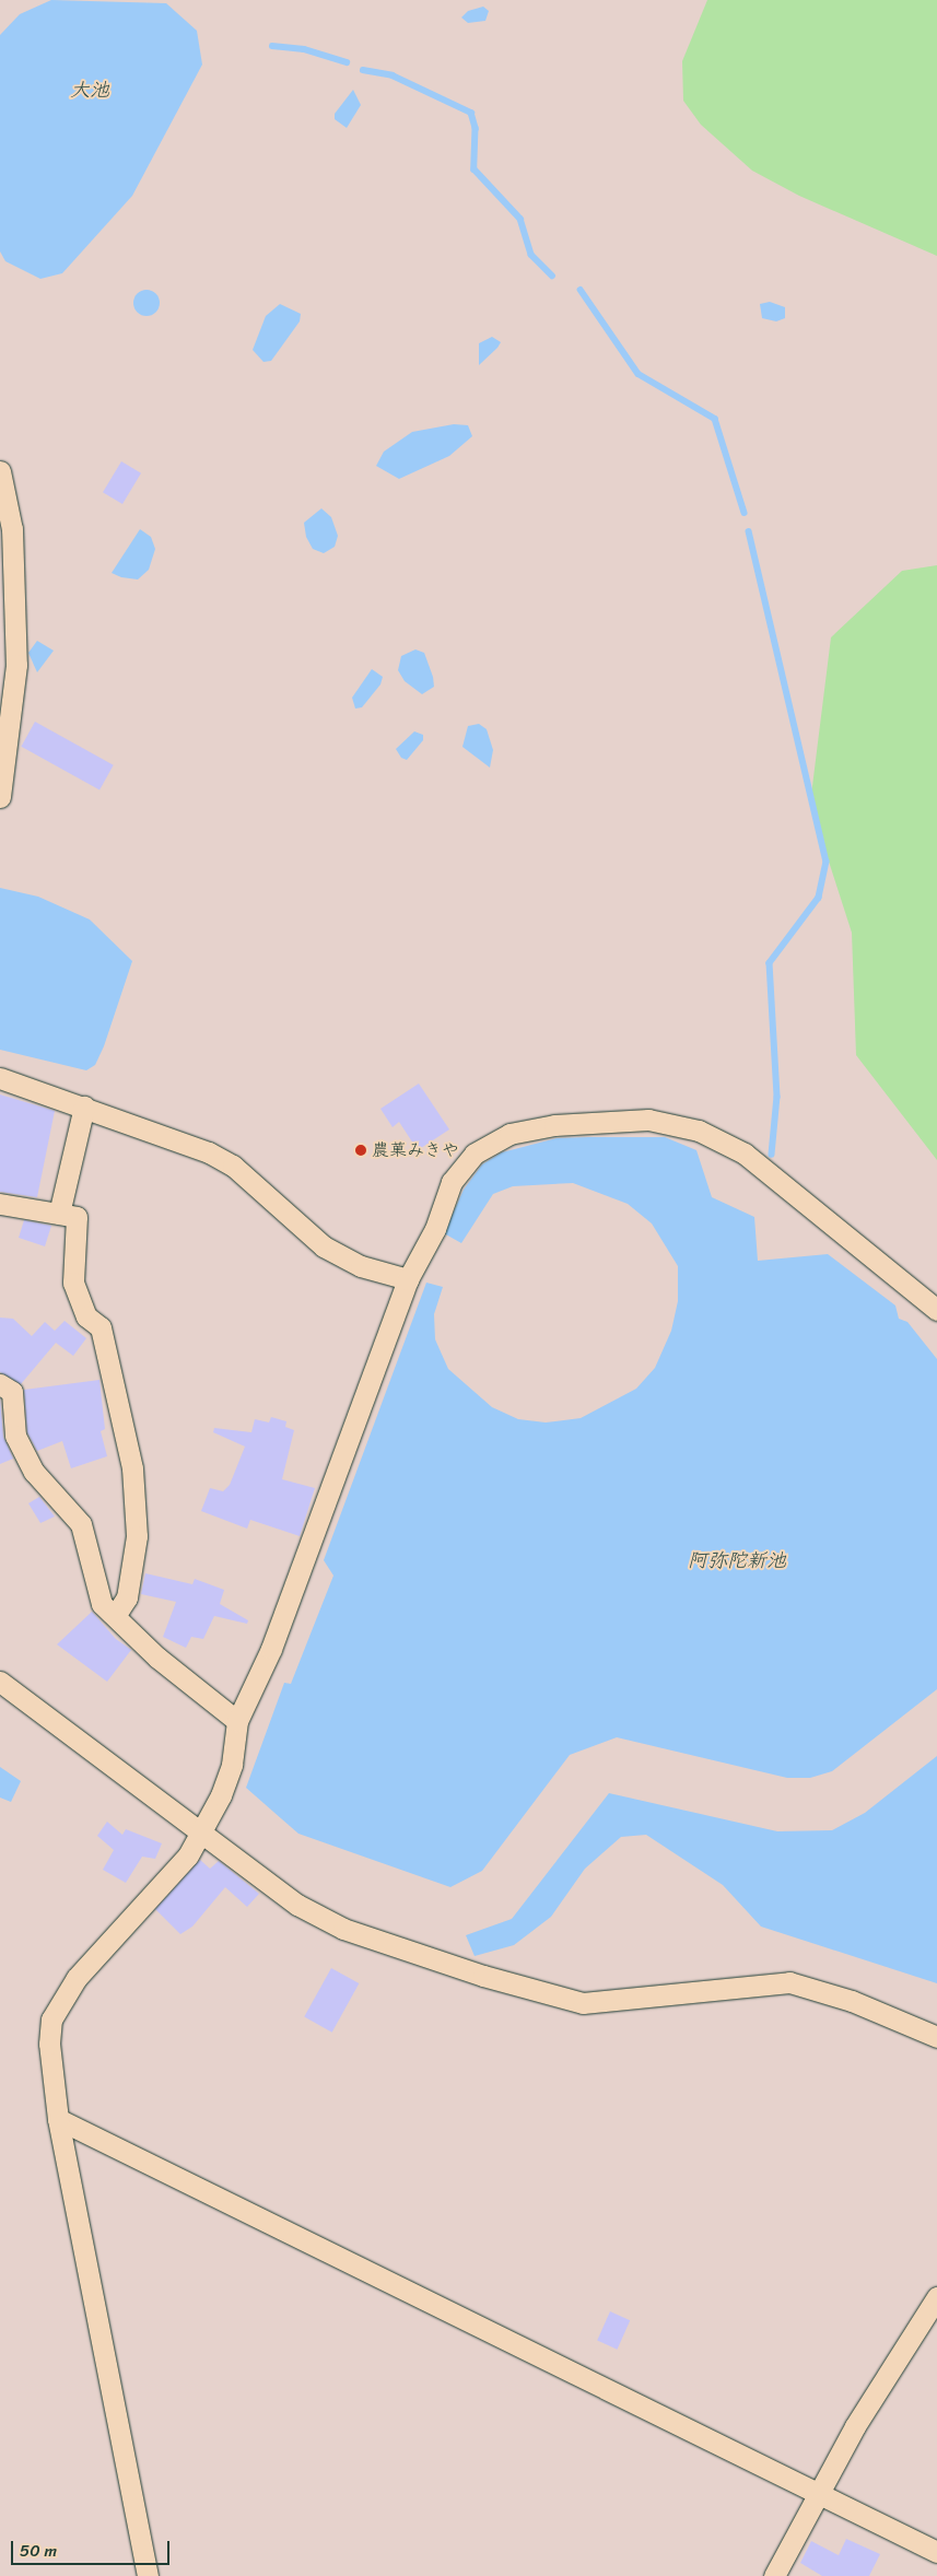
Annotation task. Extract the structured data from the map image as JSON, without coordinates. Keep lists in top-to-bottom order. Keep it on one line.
{"water":["大池","阿弥陀新池"],"places":["農菓みきや"],"scale_bar":"50 m"}
